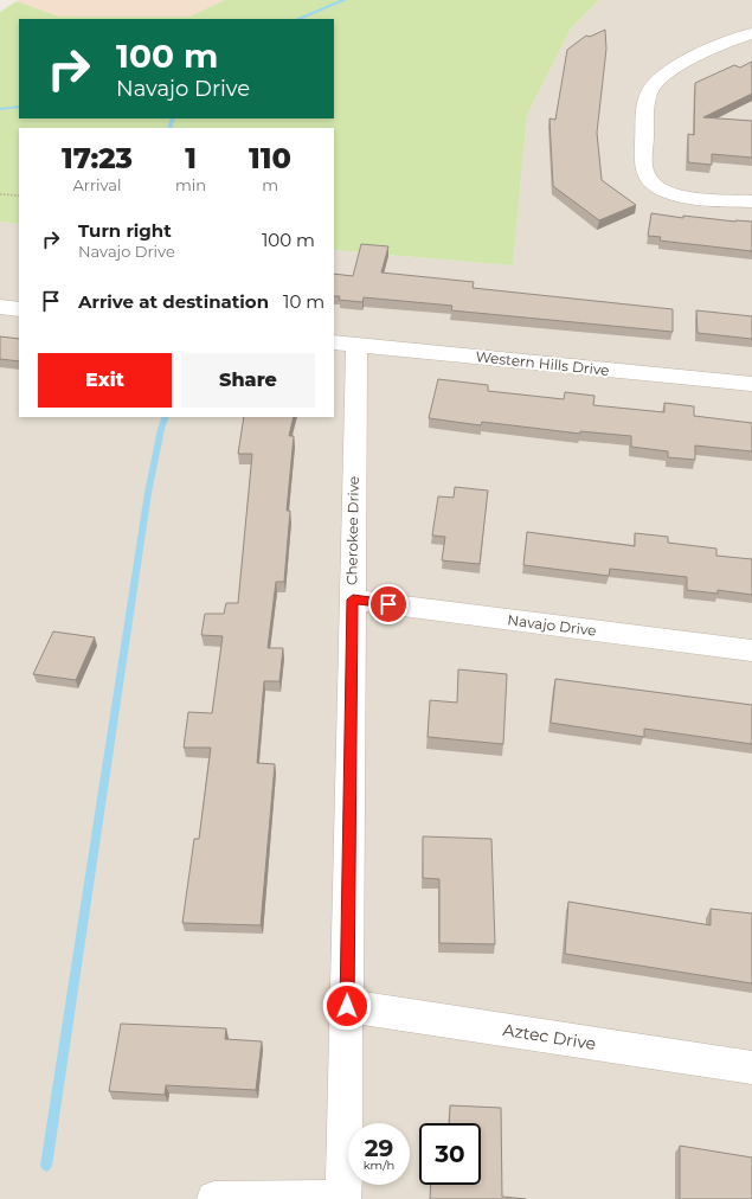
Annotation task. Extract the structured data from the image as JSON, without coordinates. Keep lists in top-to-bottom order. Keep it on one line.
{"streets":{"street":["Western Hills Drive","Cherokee Drive","Navajo Drive","Aztec Drive"]},"crossings":[["Western Hills Drive","Cherokee Drive"],["Cherokee Drive","Navajo Drive"],["Cherokee Drive","Aztec Drive"]],"page":{"turn":["100 m","Navajo Drive"],"eta":["17:23","Arrival","1","min","110","m"],"list":[{"name":"Turn right","note":"Navajo Drive","value":"100 m"},{"name":"Arrive at destination","value":"10 m"}],"buttons":["Exit","Share"],"speed":"29 km/h","limit":"30"}}
